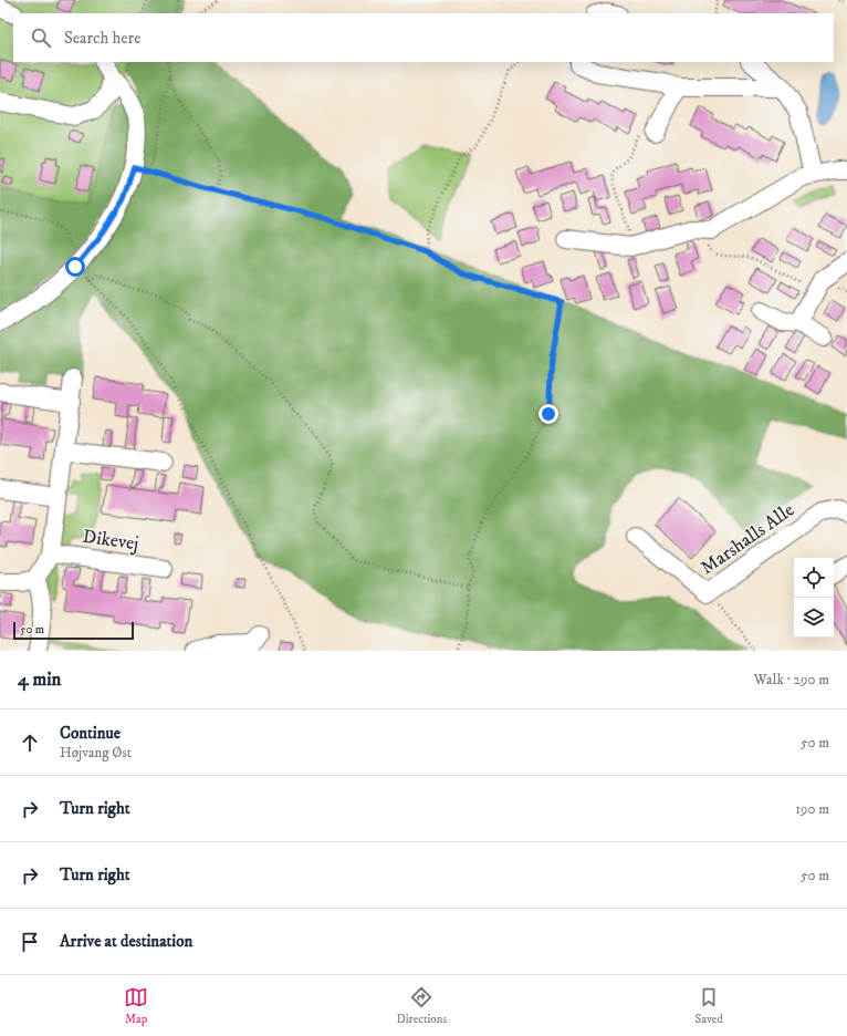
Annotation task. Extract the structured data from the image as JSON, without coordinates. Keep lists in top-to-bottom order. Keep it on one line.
{"streets":{"street":["Marshalls Alle","Dikevej"]},"scale_bar":"50 m","page":{"search":"Search here","scale":"50 m","heading":["4 min","Walk · 290 m"],"list":[["Continue","Højvang Øst","50 m"],["Turn right","190 m"],["Turn right","50 m"],"Arrive at destination"],"nav":["Map","Directions","Saved"]}}
